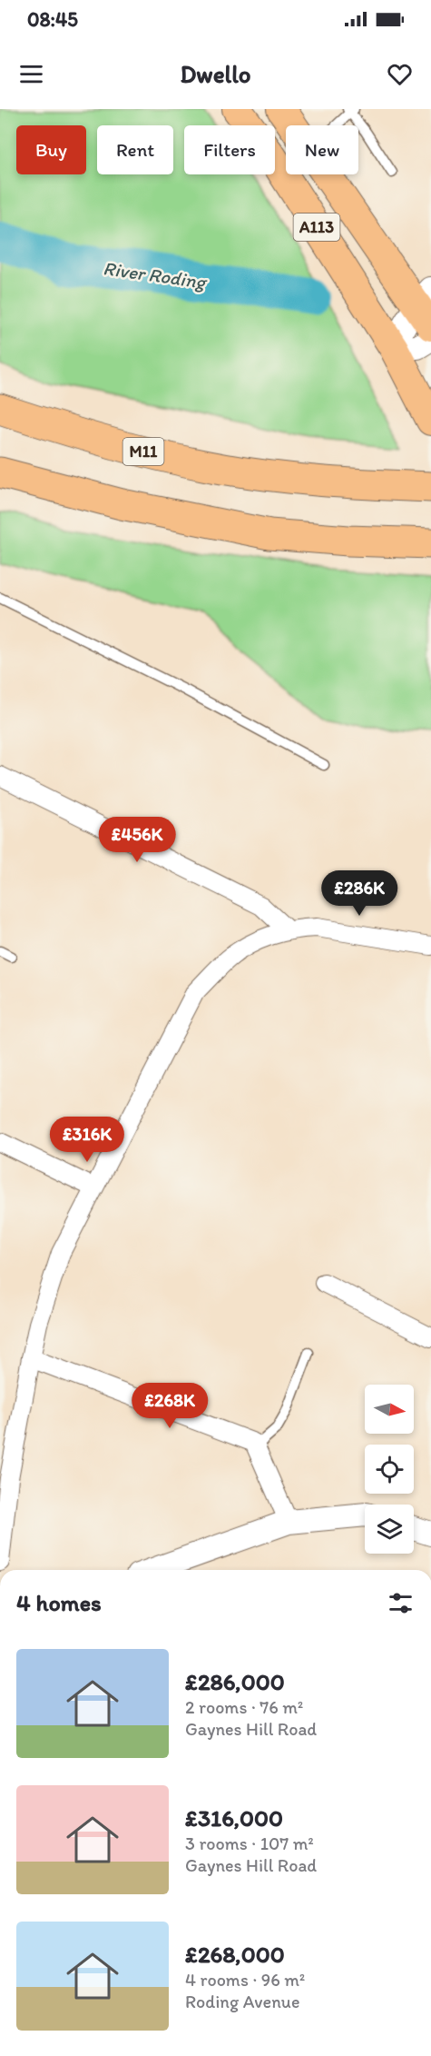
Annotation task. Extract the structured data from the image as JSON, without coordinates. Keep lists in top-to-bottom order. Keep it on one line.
{"streets":{"highway":["M11"],"main road":["A113"]},"water":["River Roding"],"north":"right","page":{"status":"08:45","header":"Dwello","chip":["Buy","Rent","Filters","New"],"price":["£456K","£286K","£316K","£268K"],"heading":"4 homes","list":[{"name":"£286,000","note":"2 rooms · 76 m² · Gaynes Hill Road"},{"name":"£316,000","note":"3 rooms · 107 m² · Gaynes Hill Road"},{"name":"£268,000","note":"4 rooms · 96 m² · Roding Avenue"}]}}
